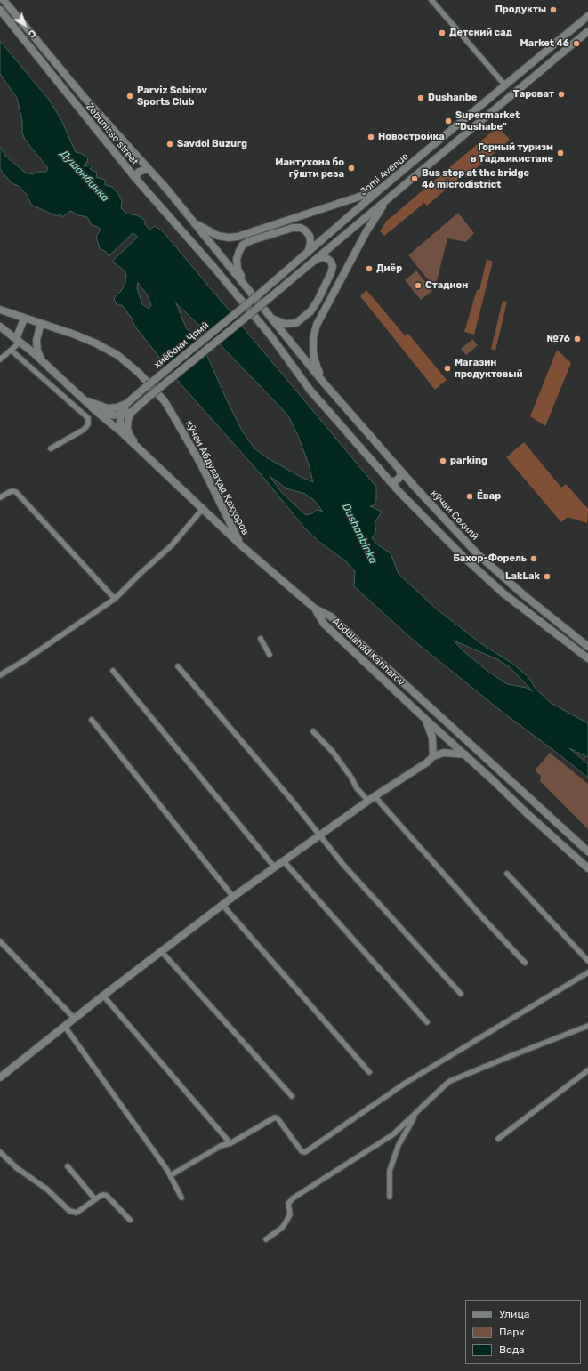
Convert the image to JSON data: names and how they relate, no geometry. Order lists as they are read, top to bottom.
{
  "streets": {
    "main road": [
      "Zebunisso street",
      "Jomi Avenue",
      "хиёбони Ҷомӣ",
      "кӯчаи Абдулаҳад Қаҳҳоров",
      "кӯчаи Соҳилӣ",
      "Abdulahad Kahharov"
    ]
  },
  "crossings": [
    ["Zebunisso street", "кӯчаи Соҳилӣ"],
    ["Jomi Avenue", "хиёбони Ҷомӣ"],
    ["хиёбони Ҷомӣ", "кӯчаи Абдулаҳад Қаҳҳоров"],
    ["кӯчаи Абдулаҳад Қаҳҳоров", "Abdulahad Kahharov"]
  ],
  "water": ["Душанбинка", "Dushanbinka"],
  "places": [
    "Продукты",
    "Детский сад",
    "Market 46",
    "Тароват",
    "Parviz Sobirov Sports Club",
    "Dushanbe",
    "Supermarket \"Dushabe\"",
    "Новостройка",
    "Savdoi Buzurg",
    "Горный туризм в Таджикистане",
    "Мантухона бо гӯшти реза",
    "Bus stop at the bridge 46 microdistrict",
    "Диёр",
    "Стадион",
    "№76",
    "Магазин продуктовый",
    "parking",
    "Ёвар",
    "Бахор-Форель",
    "LakLak"
  ],
  "legend": ["Улица", "Парк", "Вода"],
  "north": "bottom right"
}
